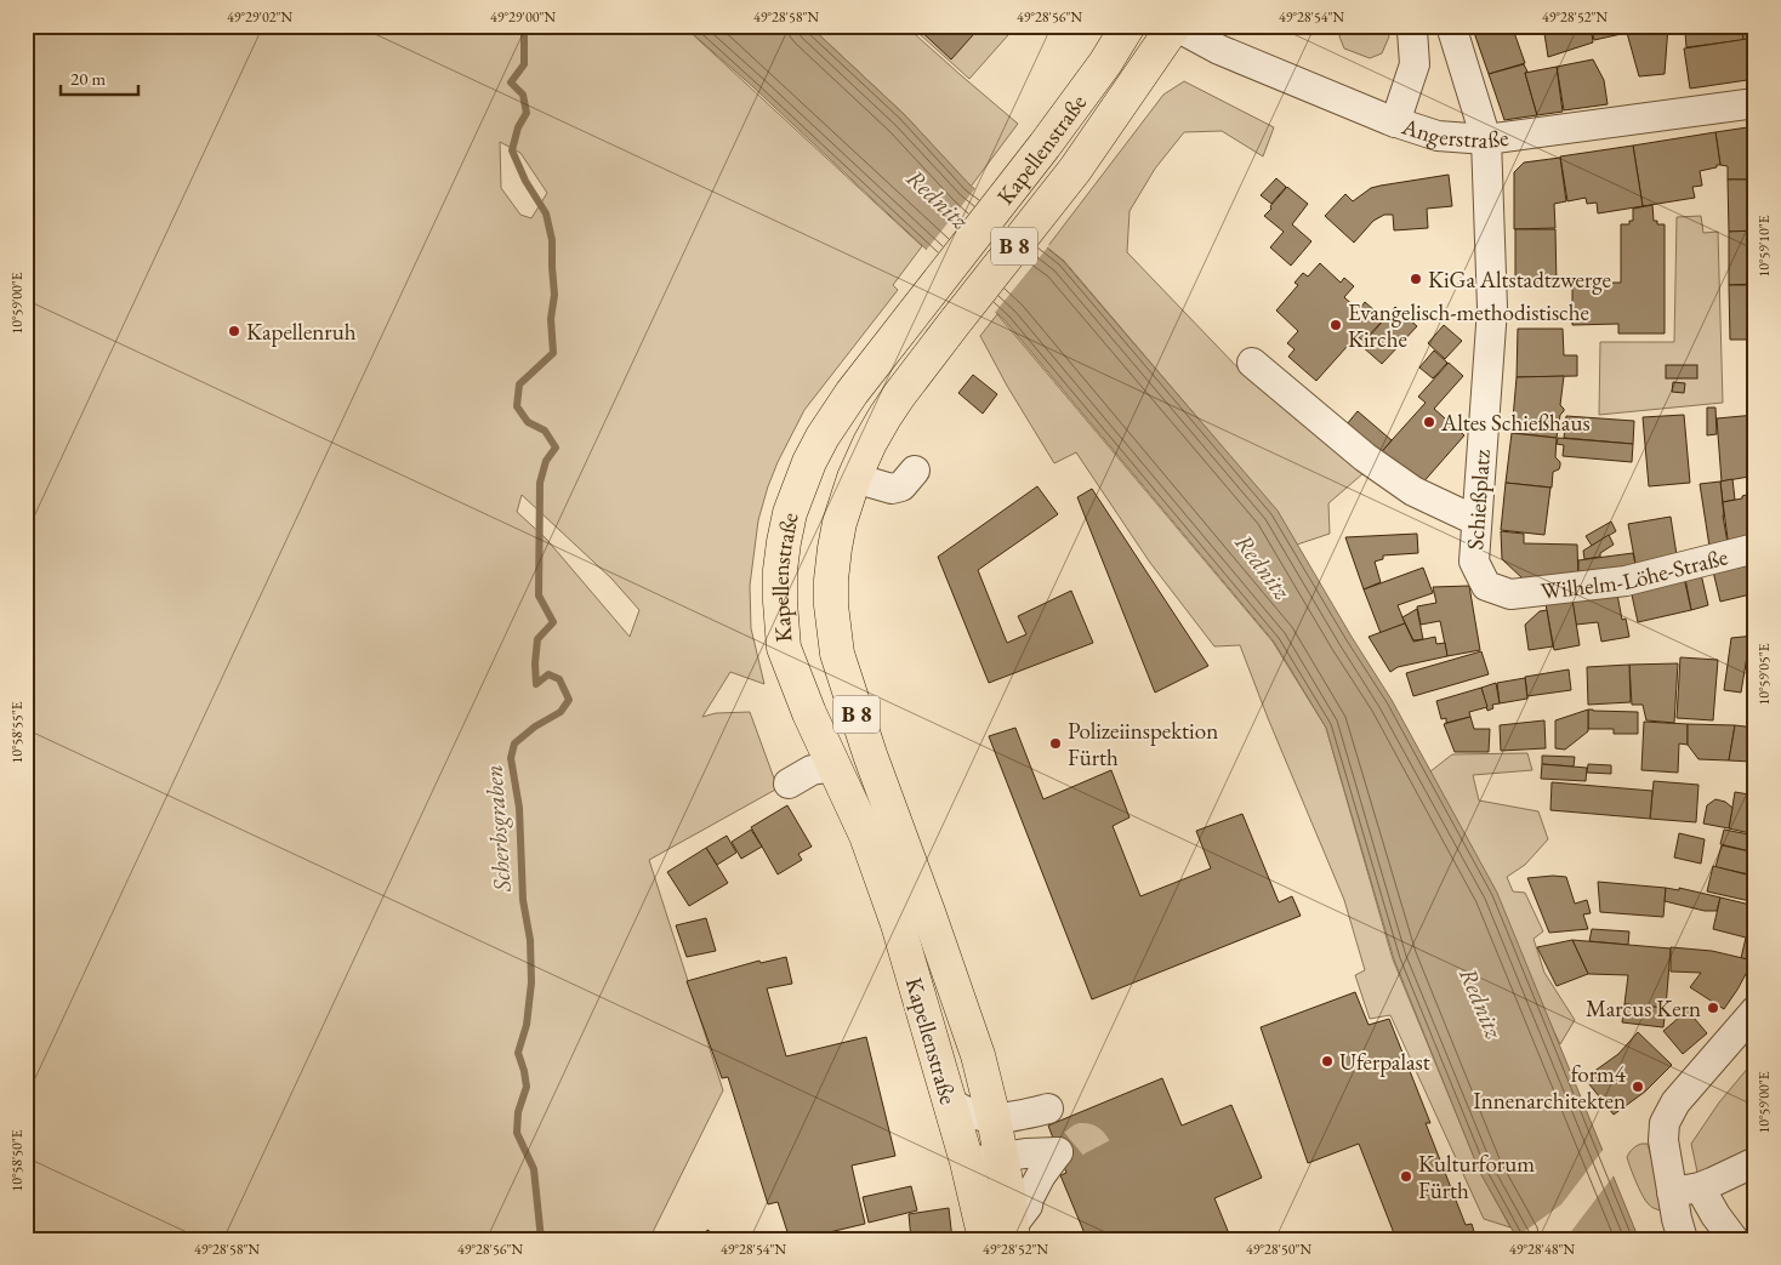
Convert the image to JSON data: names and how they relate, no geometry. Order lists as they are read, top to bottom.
{
  "streets": {
    "main road": ["Kapellenstraße", "B 8"],
    "street": ["Angerstraße", "Schießplatz", "Wilhelm-Löhe-Straße"]
  },
  "crossings": [
    ["Angerstraße", "Kapellenstraße"],
    ["Angerstraße", "Schießplatz"],
    ["Schießplatz", "Wilhelm-Löhe-Straße"]
  ],
  "water": ["Rednitz", "Scherbsgraben"],
  "places": [
    "KiGa Altstadtzwerge",
    "Evangelisch-methodistische Kirche",
    "Kapellenruh",
    "Altes Schießhaus",
    "Polizeiinspektion Fürth",
    "Marcus Kern",
    "Uferpalast",
    "form4 Innenarchitekten",
    "Kulturforum Fürth"
  ],
  "scale_bar": "20 m",
  "coordinates": [
    "49°29'02\"N",
    "49°29'00\"N",
    "49°28'58\"N",
    "49°28'56\"N",
    "49°28'54\"N",
    "49°28'52\"N",
    "10°59'10\"E",
    "10°59'00\"E",
    "10°59'05\"E",
    "10°58'55\"E",
    "10°58'50\"E",
    "49°28'50\"N",
    "49°28'48\"N"
  ]
}
